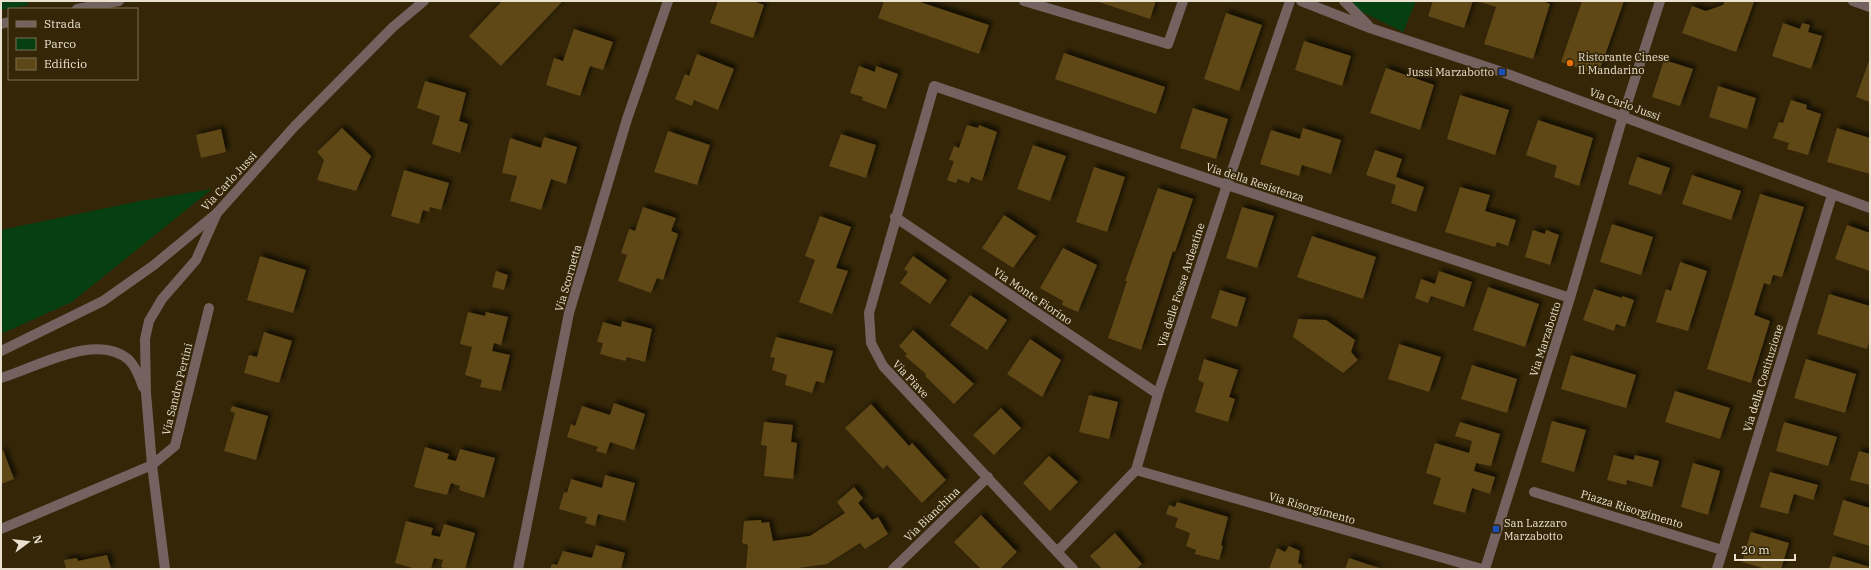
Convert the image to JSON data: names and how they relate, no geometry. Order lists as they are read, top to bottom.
{
  "streets": {
    "street": [
      "Via Carlo Jussi",
      "Via della Resistenza",
      "Via Scornetta",
      "Via delle Fosse Ardeatine",
      "Via Monte Fiorino",
      "Via Marzabotto",
      "Via della Costituzione",
      "Via Piave",
      "Via Sandro Pertini",
      "Via Risorgimento",
      "Piazza Risorgimento",
      "Via Bianchina"
    ]
  },
  "crossings": [
    ["Via Carlo Jussi", "Via Marzabotto"],
    ["Via Carlo Jussi", "Via della Costituzione"],
    ["Via Carlo Jussi", "Via Sandro Pertini"],
    ["Via della Resistenza", "Via delle Fosse Ardeatine"],
    ["Via della Resistenza", "Via Marzabotto"],
    ["Via della Resistenza", "Via Piave"],
    ["Via delle Fosse Ardeatine", "Via Monte Fiorino"],
    ["Via delle Fosse Ardeatine", "Via Piave"],
    ["Via delle Fosse Ardeatine", "Via Risorgimento"],
    ["Via Monte Fiorino", "Via Piave"],
    ["Via della Costituzione", "Piazza Risorgimento"],
    ["Via Piave", "Via Bianchina"]
  ],
  "places": {
    "other": ["Ristorante Cinese Il Mandarino"],
    "transit": ["Jussi Marzabotto", "San Lazzaro Marzabotto"]
  },
  "legend": ["Strada", "Parco", "Edificio"],
  "scale_bar": "20 m",
  "north": "right"
}
